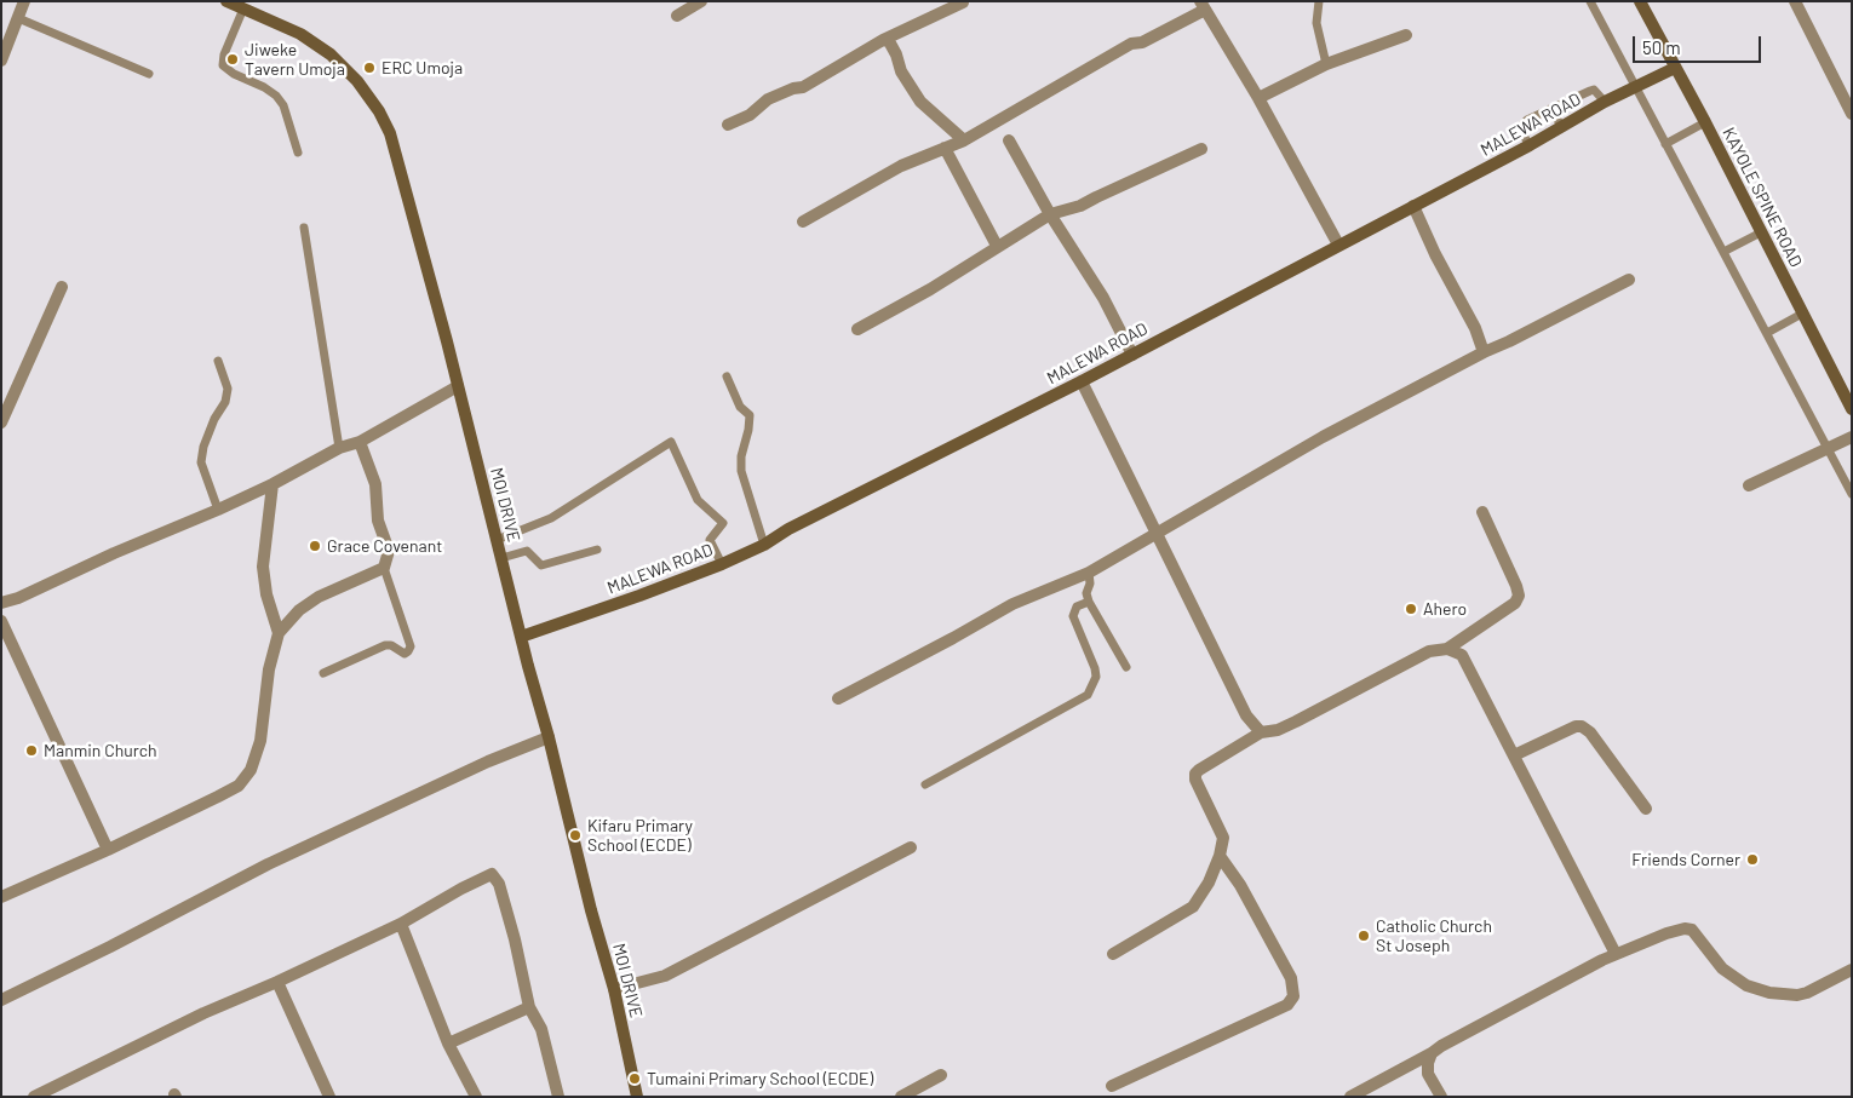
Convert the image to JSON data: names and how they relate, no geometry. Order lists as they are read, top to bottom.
{
  "streets": {
    "street": ["MALEWA ROAD", "KAYOLE SPINE ROAD", "MOI DRIVE"]
  },
  "crossings": [
    ["MALEWA ROAD", "KAYOLE SPINE ROAD"],
    ["MALEWA ROAD", "MOI DRIVE"]
  ],
  "places": [
    "Jiweke Tavern Umoja",
    "ERC Umoja",
    "Grace Covenant",
    "Ahero",
    "Manmin Church",
    "Kifaru Primary School (ECDE)",
    "Friends Corner",
    "Catholic Church St Joseph",
    "Tumaini Primary School (ECDE)"
  ],
  "scale_bar": "50 m"
}
